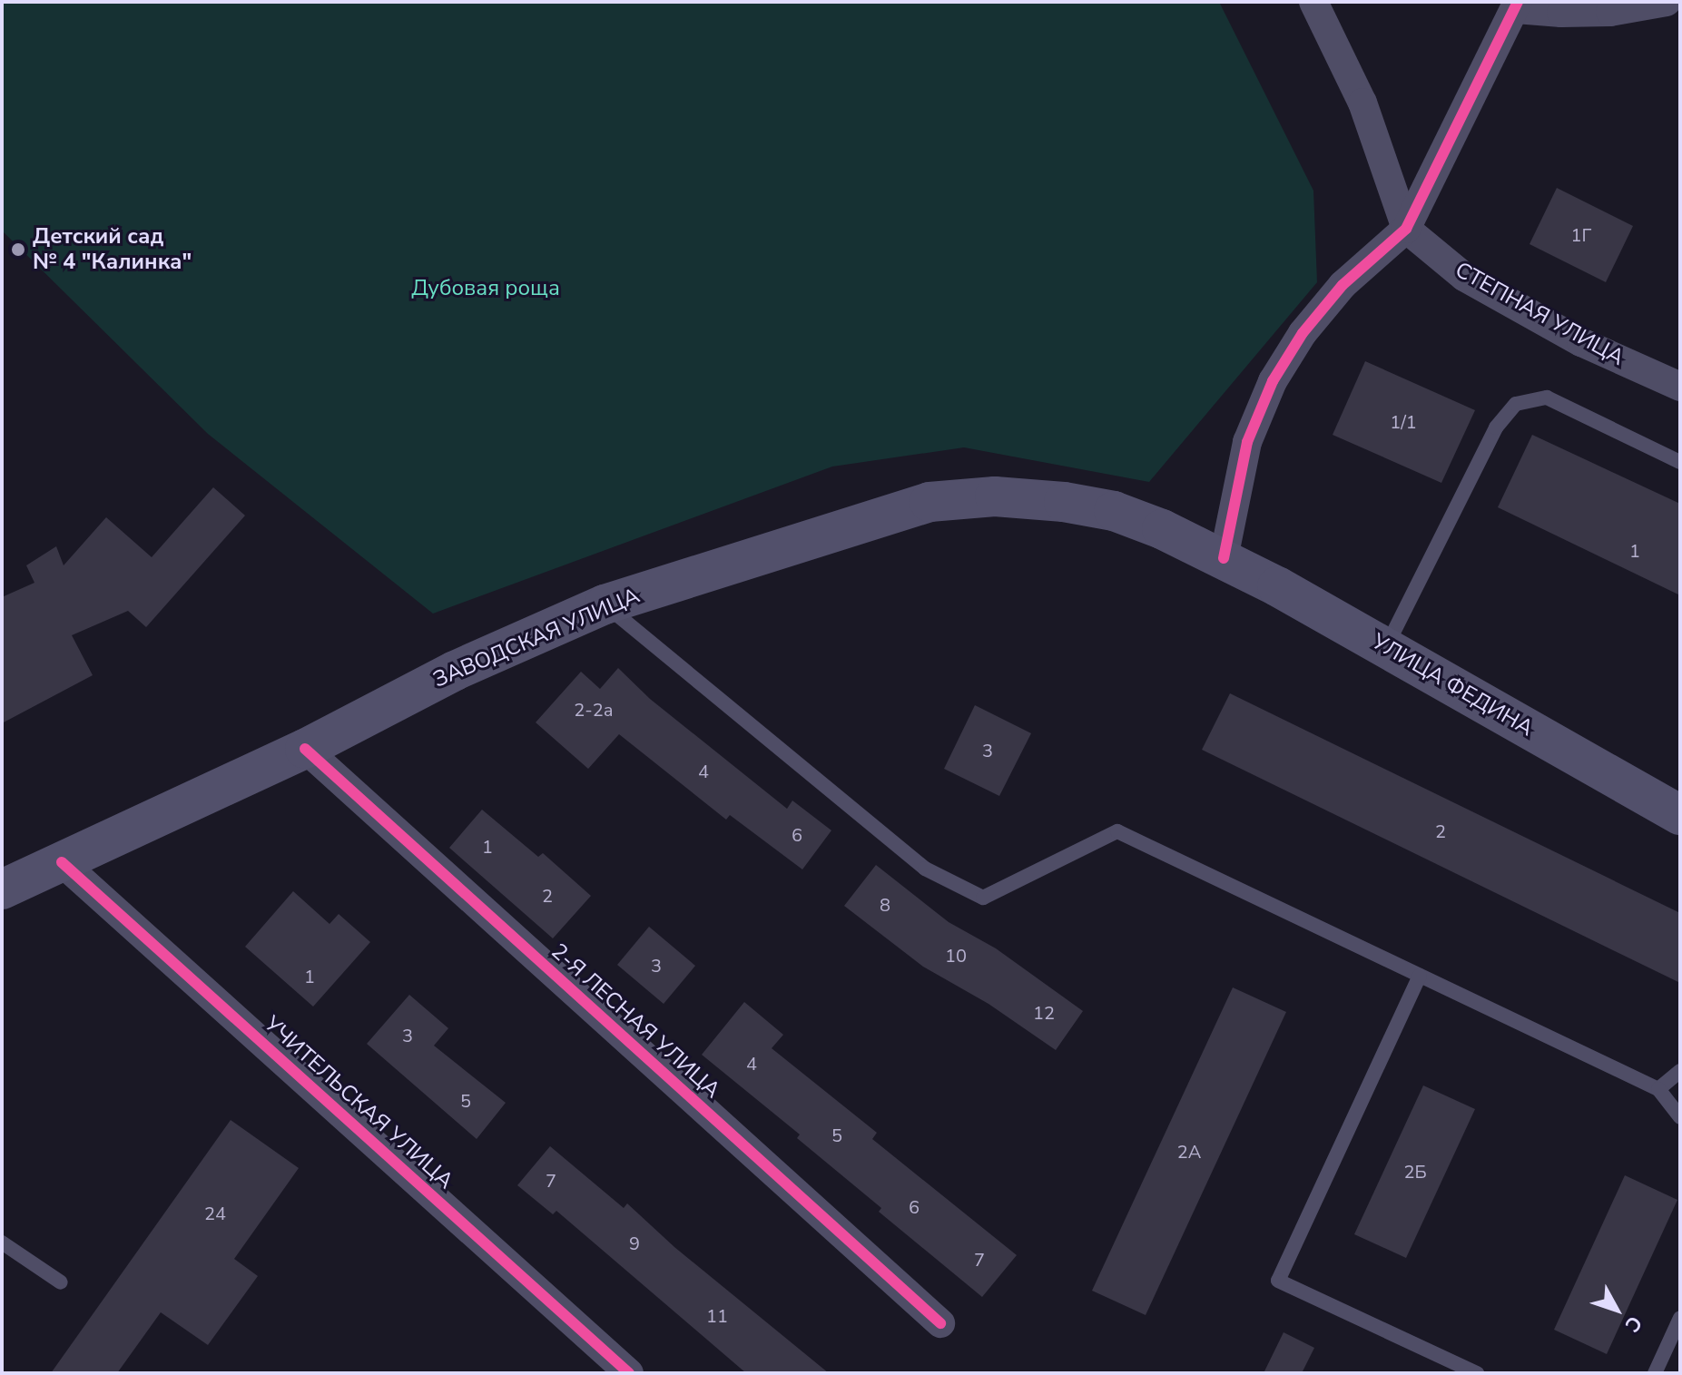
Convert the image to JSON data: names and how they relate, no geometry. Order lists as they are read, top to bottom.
{
  "streets": {
    "main road": ["ЗАВОДСКАЯ УЛИЦА", "УЛИЦА ФЕДИНА"],
    "street": ["СТЕПНАЯ УЛИЦА", "2-Я ЛЕСНАЯ УЛИЦА", "УЧИТЕЛЬСКАЯ УЛИЦА"]
  },
  "crossings": [
    ["ЗАВОДСКАЯ УЛИЦА", "УЛИЦА ФЕДИНА"],
    ["ЗАВОДСКАЯ УЛИЦА", "2-Я ЛЕСНАЯ УЛИЦА"],
    ["ЗАВОДСКАЯ УЛИЦА", "УЧИТЕЛЬСКАЯ УЛИЦА"]
  ],
  "parks": ["Дубовая роща"],
  "places": ["Детский сад № 4 \"Калинка\""],
  "house_numbers": [
    "1Г",
    "1/1",
    "1",
    "2-2а",
    "3",
    "4",
    "2",
    "6",
    "1",
    "2",
    "8",
    "10",
    "3",
    "1",
    "12",
    "3",
    "4",
    "5",
    "5",
    "2А",
    "2Б",
    "7",
    "6",
    "24",
    "9",
    "7",
    "11"
  ],
  "north": "bottom right"
}
